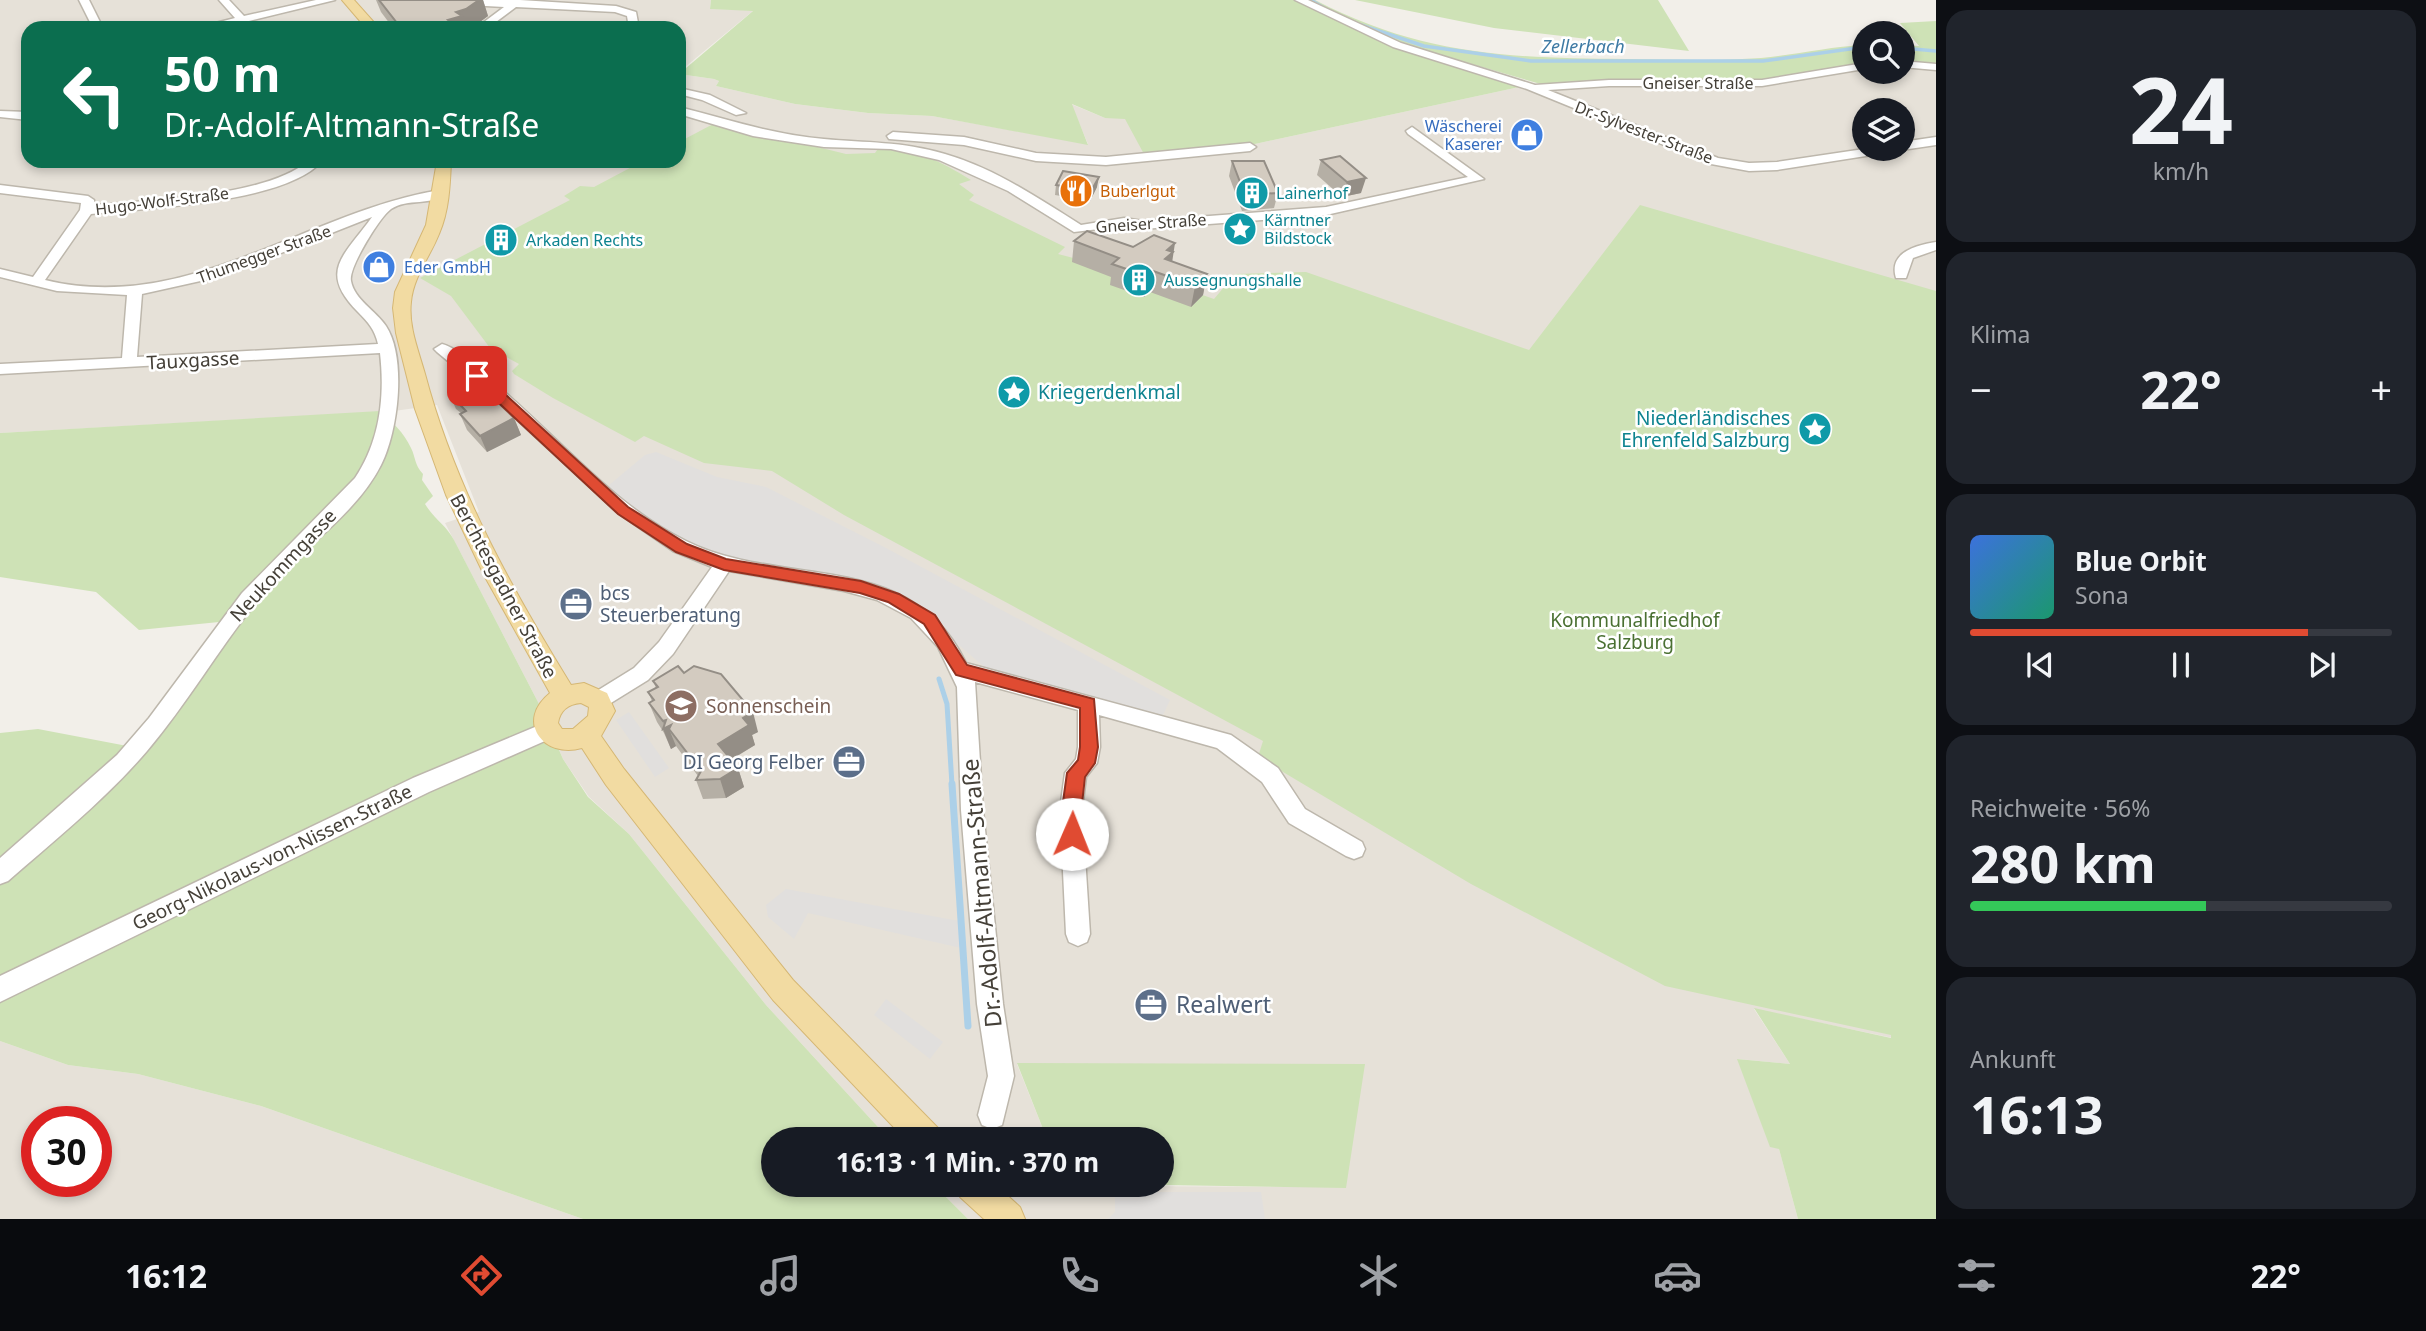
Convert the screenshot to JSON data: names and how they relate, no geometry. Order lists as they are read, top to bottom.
{
  "streets": {
    "main road": ["Berchtesgadner Straße"],
    "street": [
      "Gneiser Straße",
      "Dr.-Sylvester-Straße",
      "Hugo-Wolf-Straße",
      "Thumegger Straße",
      "Tauxgasse",
      "Neukommgasse",
      "Georg-Nikolaus-von-Nissen-Straße",
      "Dr.-Adolf-Altmann-Straße"
    ]
  },
  "crossings": [
    ["Gneiser Straße", "Dr.-Sylvester-Straße"],
    ["Hugo-Wolf-Straße", "Thumegger Straße"],
    ["Thumegger Straße", "Neukommgasse"],
    ["Thumegger Straße", "Berchtesgadner Straße"],
    ["Tauxgasse", "Neukommgasse"],
    ["Berchtesgadner Straße", "Georg-Nikolaus-von-Nissen-Straße"]
  ],
  "water": ["Zellerbach"],
  "parks": ["Kommunalfriedhof Salzburg"],
  "places": {
    "shop": ["Wäscherei Kaserer", "Eder GmbH"],
    "restaurant": ["Buberlgut"],
    "building": ["Lainerhof", "Arkaden Rechts", "Aussegnungshalle"],
    "place": ["Kärntner Bildstock", "Kriegerdenkmal", "Niederländisches Ehrenfeld Salzburg"],
    "office": ["bcs Steuerberatung", "DI Georg Felber", "Realwert"],
    "school or university": ["Sonnenschein"]
  },
  "page": {
    "tile": [
      ["24", "km/h"],
      "Klima",
      ["Reichweite · 56%", "280 km"],
      ["Ankunft", "16:13"]
    ],
    "turn": ["50 m", "Dr.-Adolf-Altmann-Straße"],
    "heat": ["−", "22°", "+"],
    "song": ["Blue Orbit", "Sona"],
    "limit": "30",
    "trip": "16:13 · 1 Min. · 370 m",
    "tabs": ["16:12", "22°"]
  }
}
